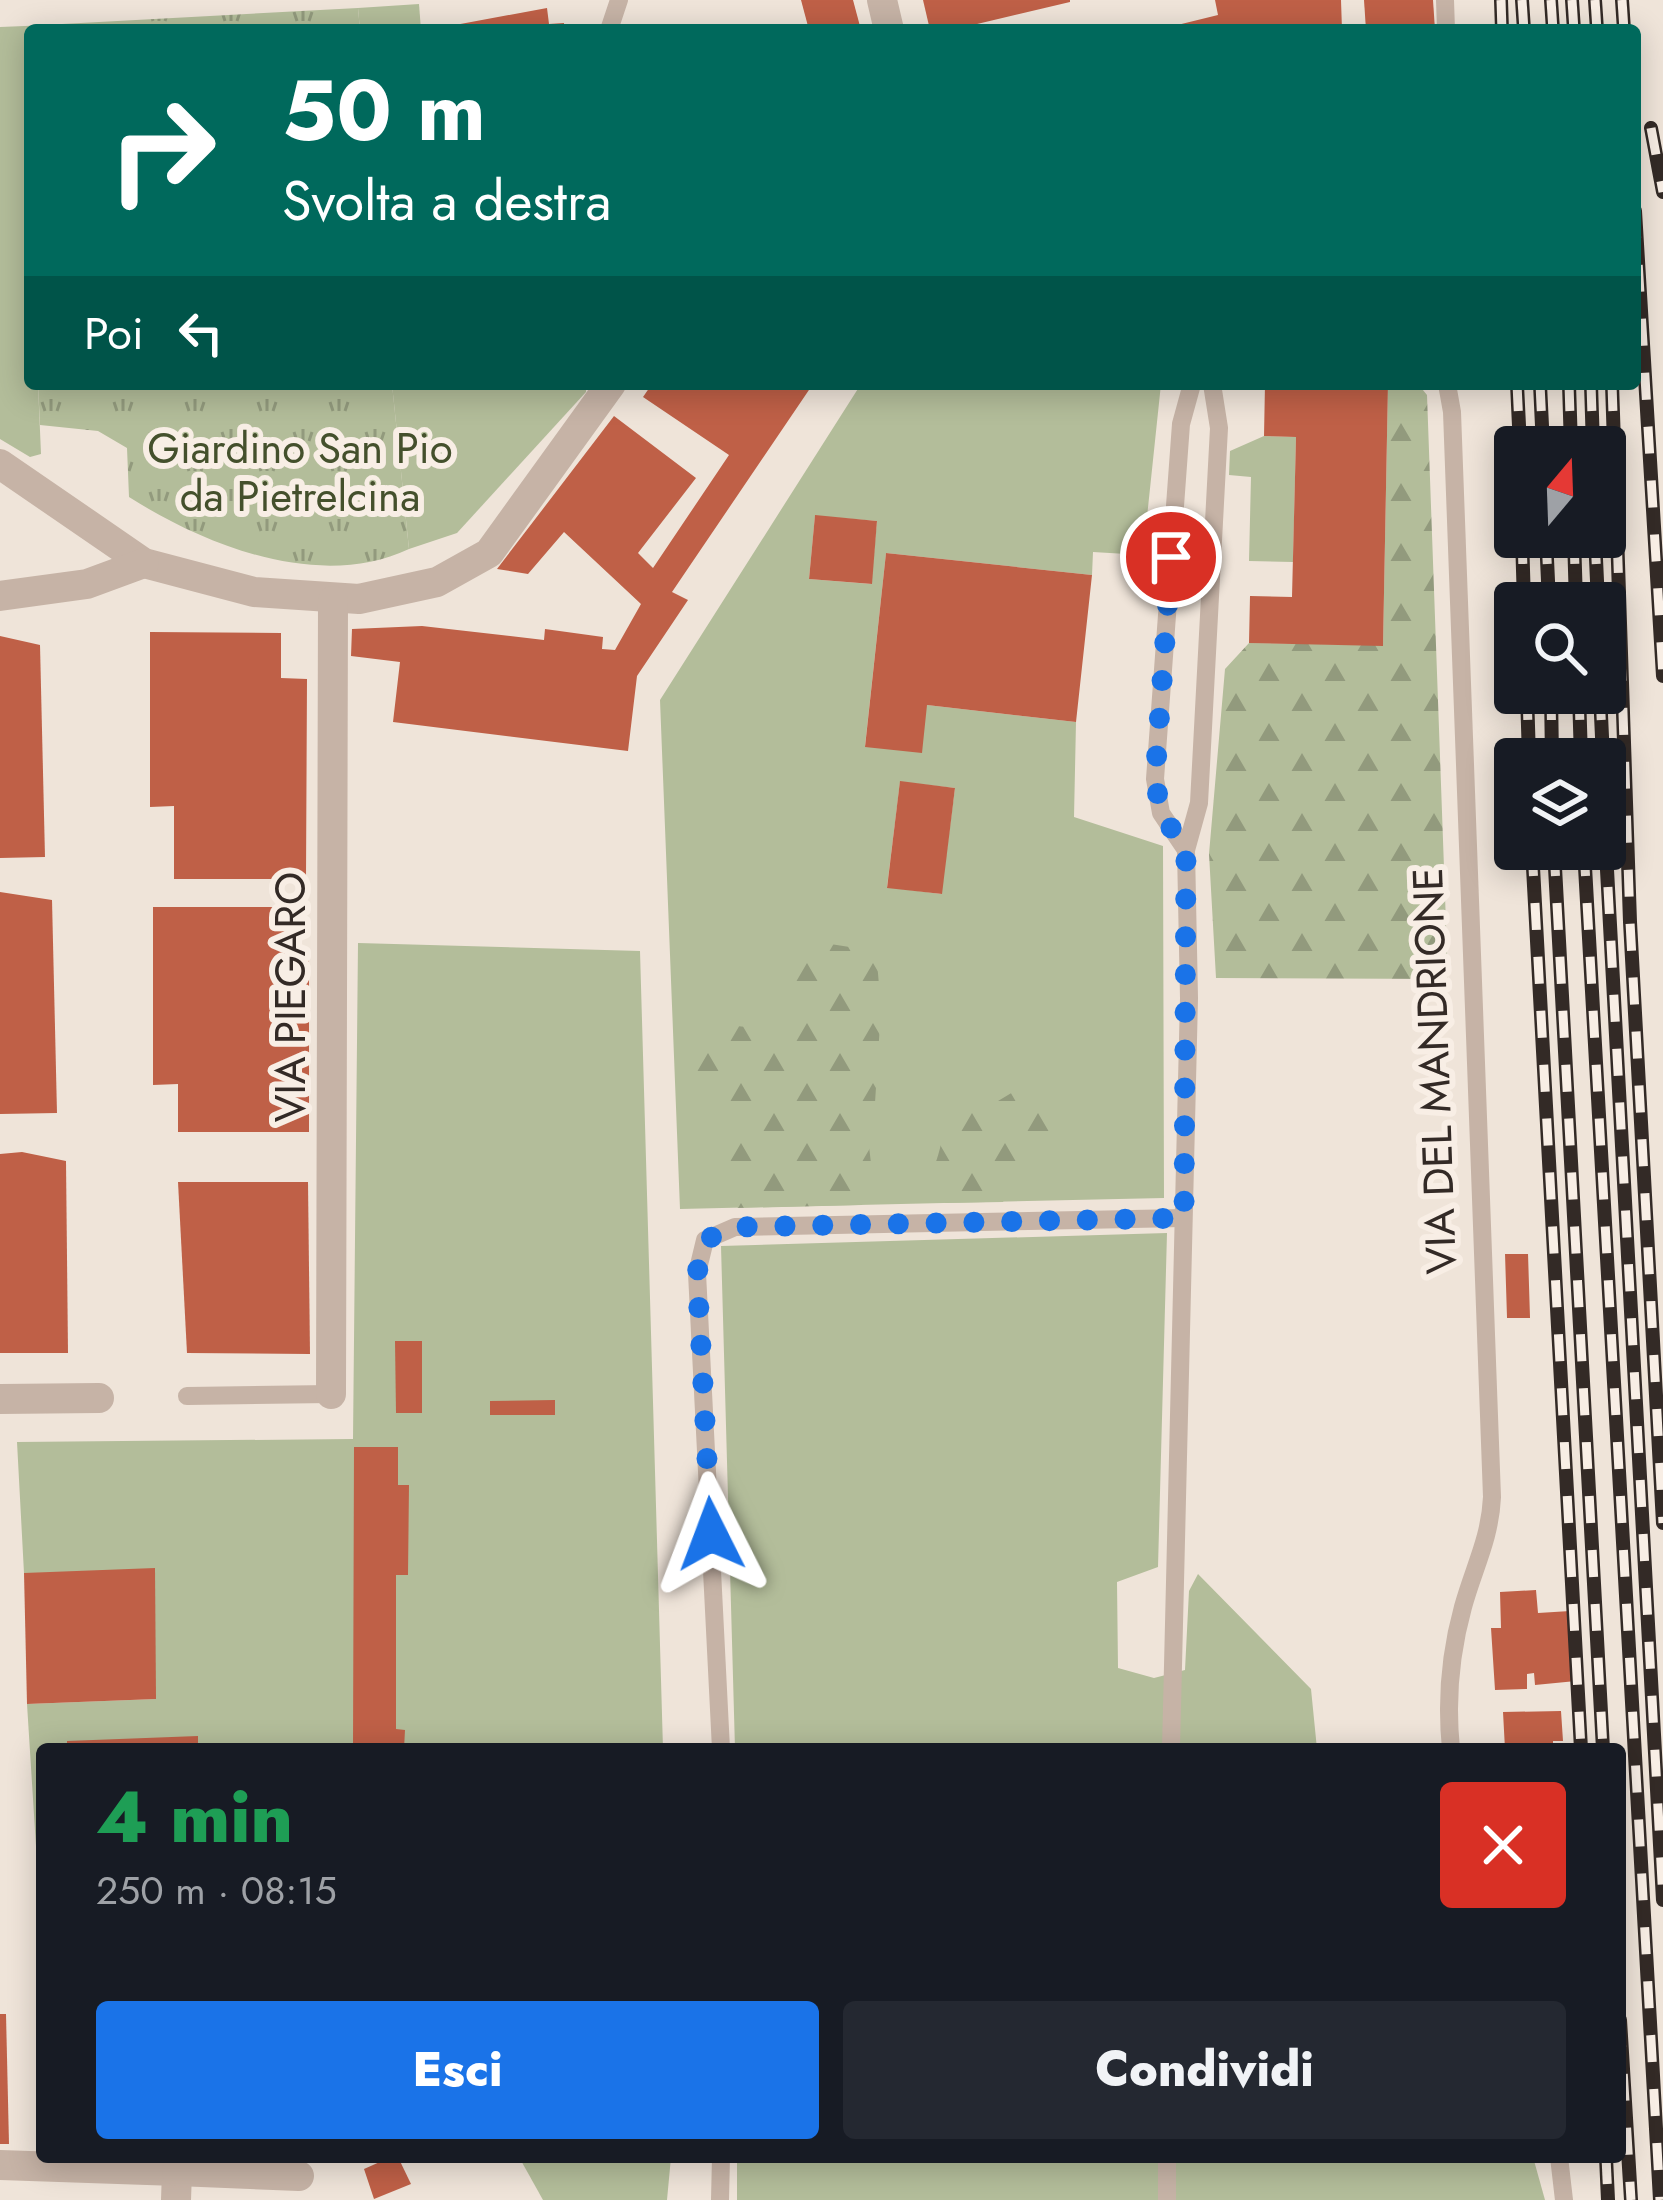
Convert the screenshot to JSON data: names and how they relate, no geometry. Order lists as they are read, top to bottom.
{
  "streets": {
    "street": ["VIA PIEGARO"],
    "lane": ["VIA DEL MANDRIONE"]
  },
  "parks": ["Giardino San Pio da Pietrelcina"],
  "north": "top",
  "page": {
    "turn": ["50 m", "Svolta a destra"],
    "then": "Poi",
    "heading": ["4 min", "250 m · 08:15"],
    "buttons": ["Esci", "Condividi"]
  }
}
